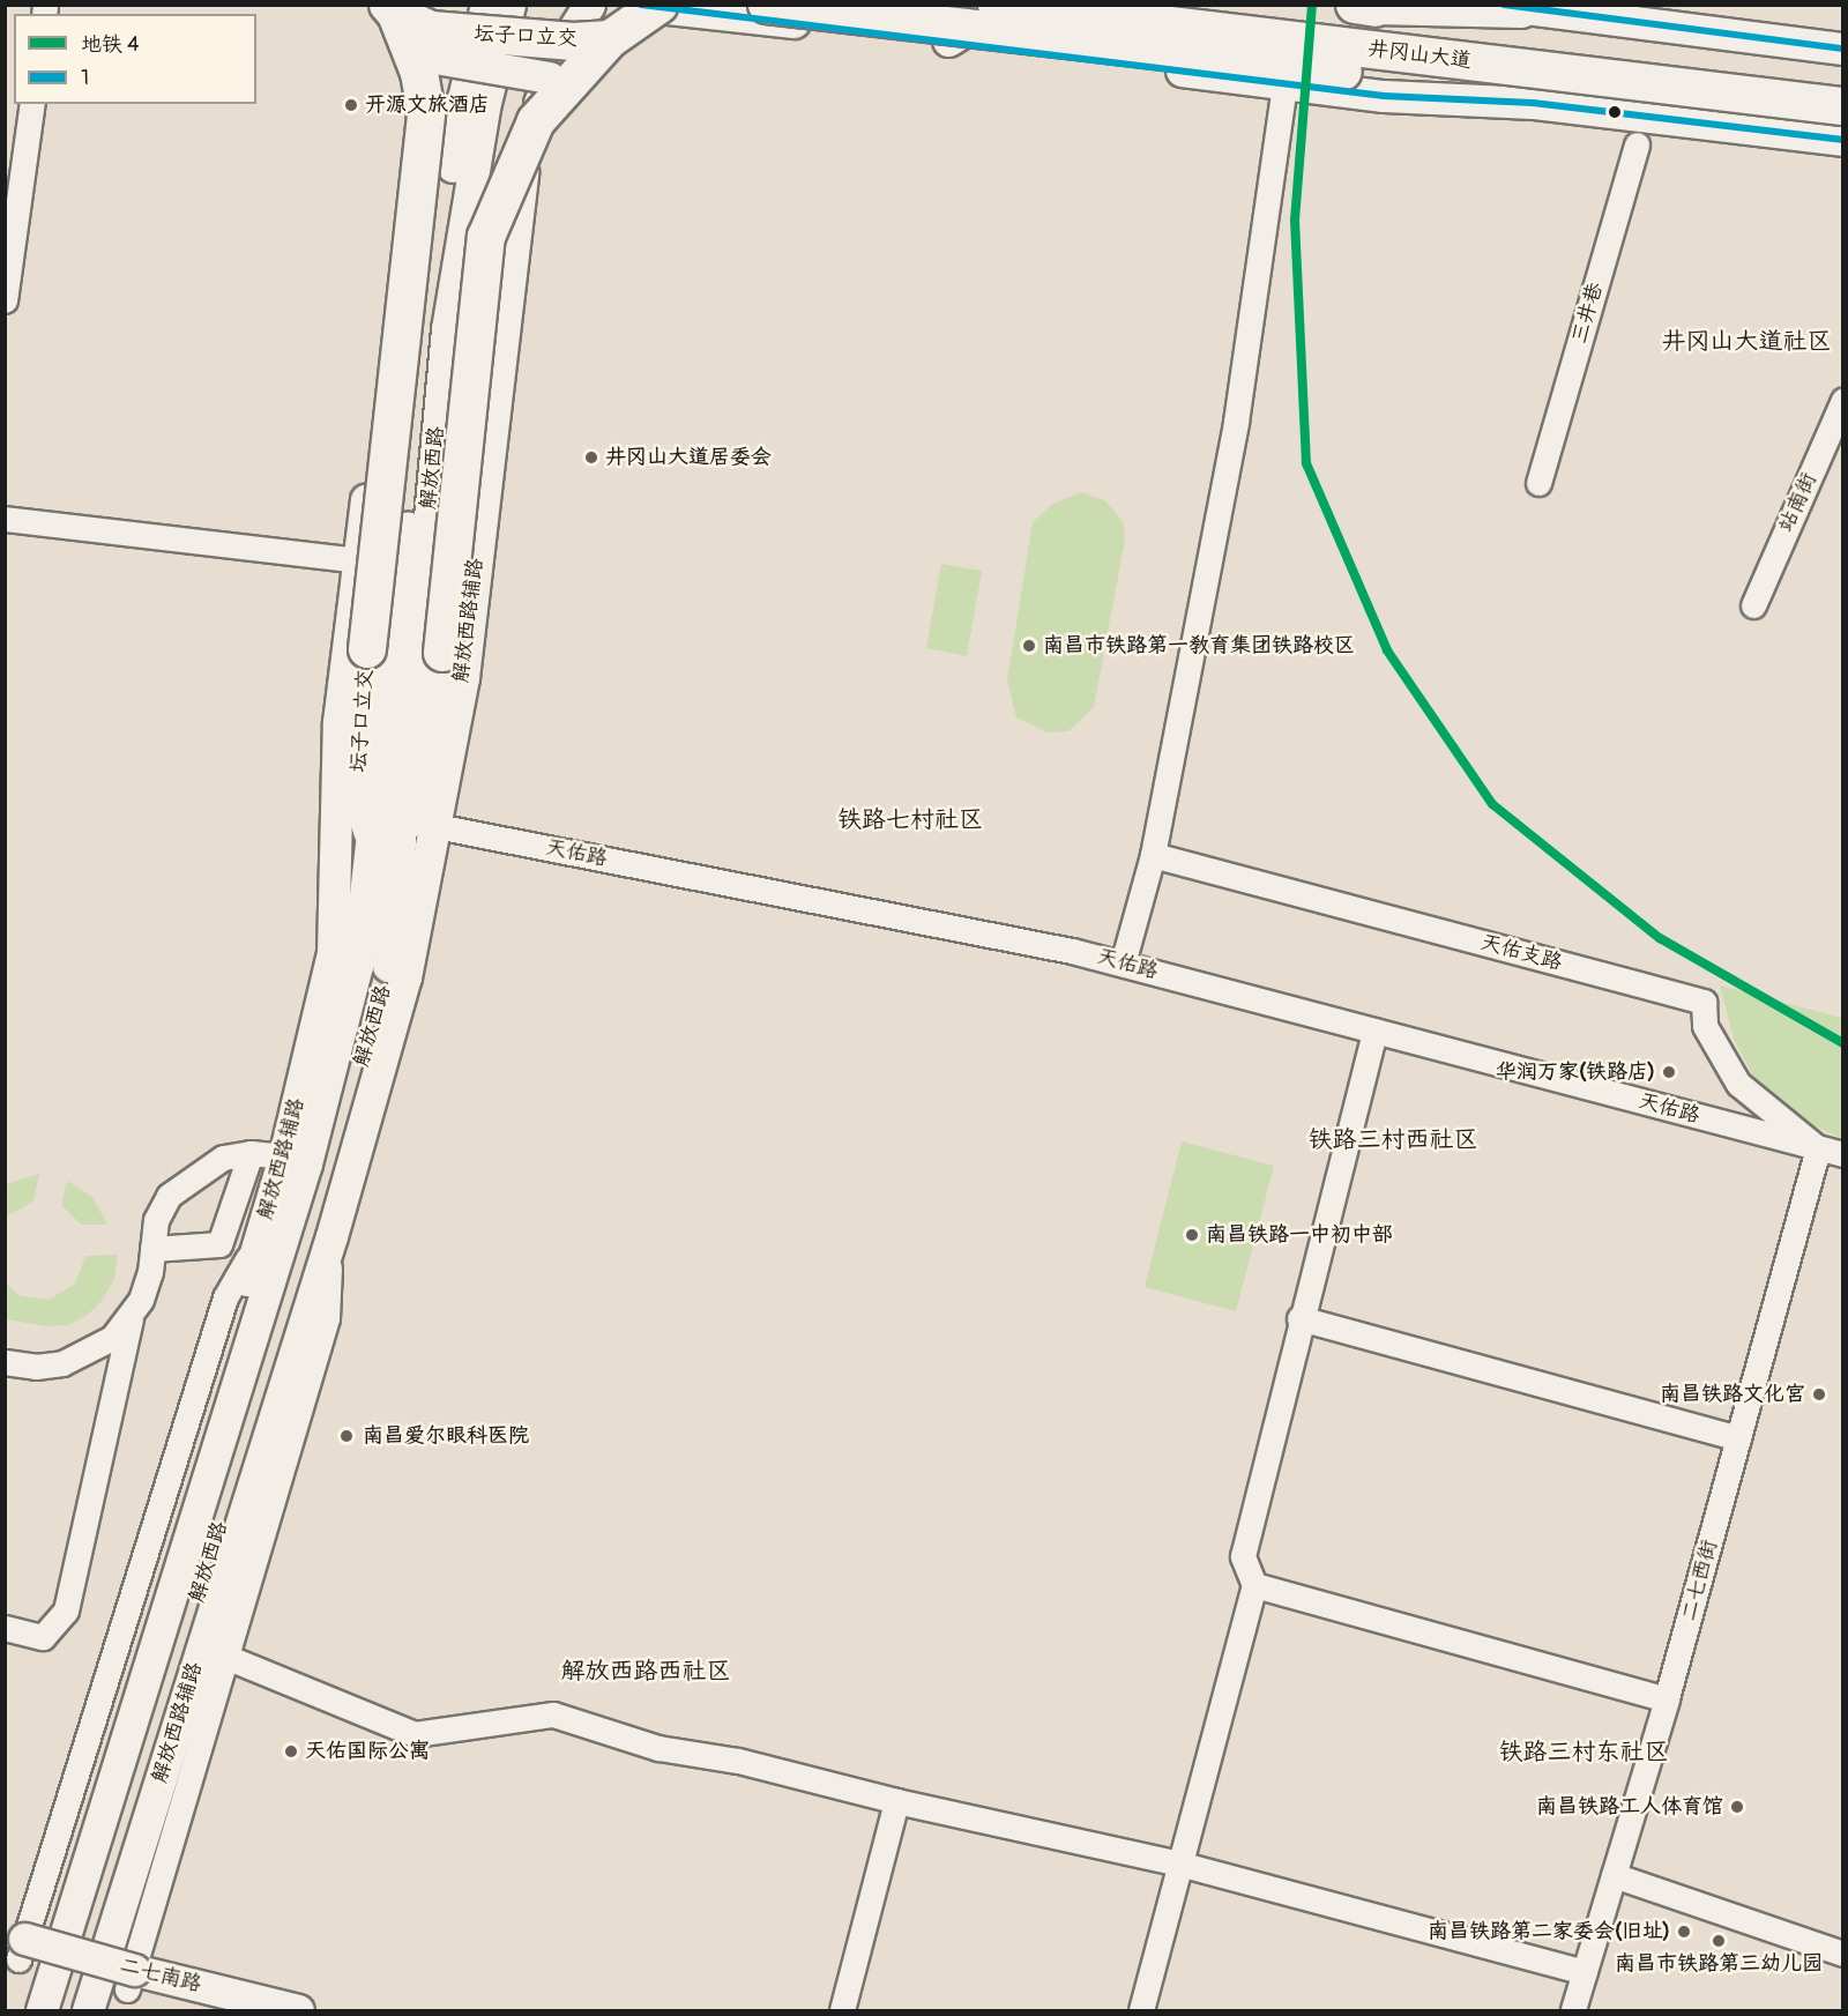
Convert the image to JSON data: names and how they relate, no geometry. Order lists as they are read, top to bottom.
{
  "streets": {
    "highway": ["坛子口立交", "井冈山大道"],
    "main road": ["解放西路", "解放西路辅路", "二七南路"],
    "street": [
      "三井巷",
      "站南街",
      "天佑路",
      "天佑支路",
      "二七西街"
    ]
  },
  "crossings": [
    ["坛子口立交", "解放西路"],
    ["坛子口立交", "解放西路辅路"],
    ["坛子口立交", "天佑路"],
    ["解放西路", "解放西路辅路"],
    ["解放西路", "天佑路"],
    ["解放西路辅路", "天佑路"],
    ["解放西路辅路", "二七南路"],
    ["天佑路", "天佑支路"],
    ["天佑路", "二七西街"],
    ["天佑支路", "二七西街"]
  ],
  "districts": [
    "井冈山大道社区",
    "铁路七村社区",
    "铁路三村西社区",
    "解放西路西社区",
    "铁路三村东社区"
  ],
  "places": [
    "开源文旅酒店",
    "井冈山大道居委会",
    "南昌市铁路第一教育集团铁路校区",
    "华润万家(铁路店)",
    "南昌铁路一中初中部",
    "南昌铁路文化宫",
    "南昌爱尔眼科医院",
    "天佑国际公寓",
    "南昌铁路工人体育馆",
    "南昌铁路第二家委会(旧址)",
    "南昌市铁路第三幼儿园"
  ],
  "lines": ["metro line 4", "transit line 1"],
  "legend": ["地铁 4", "1"]
}
